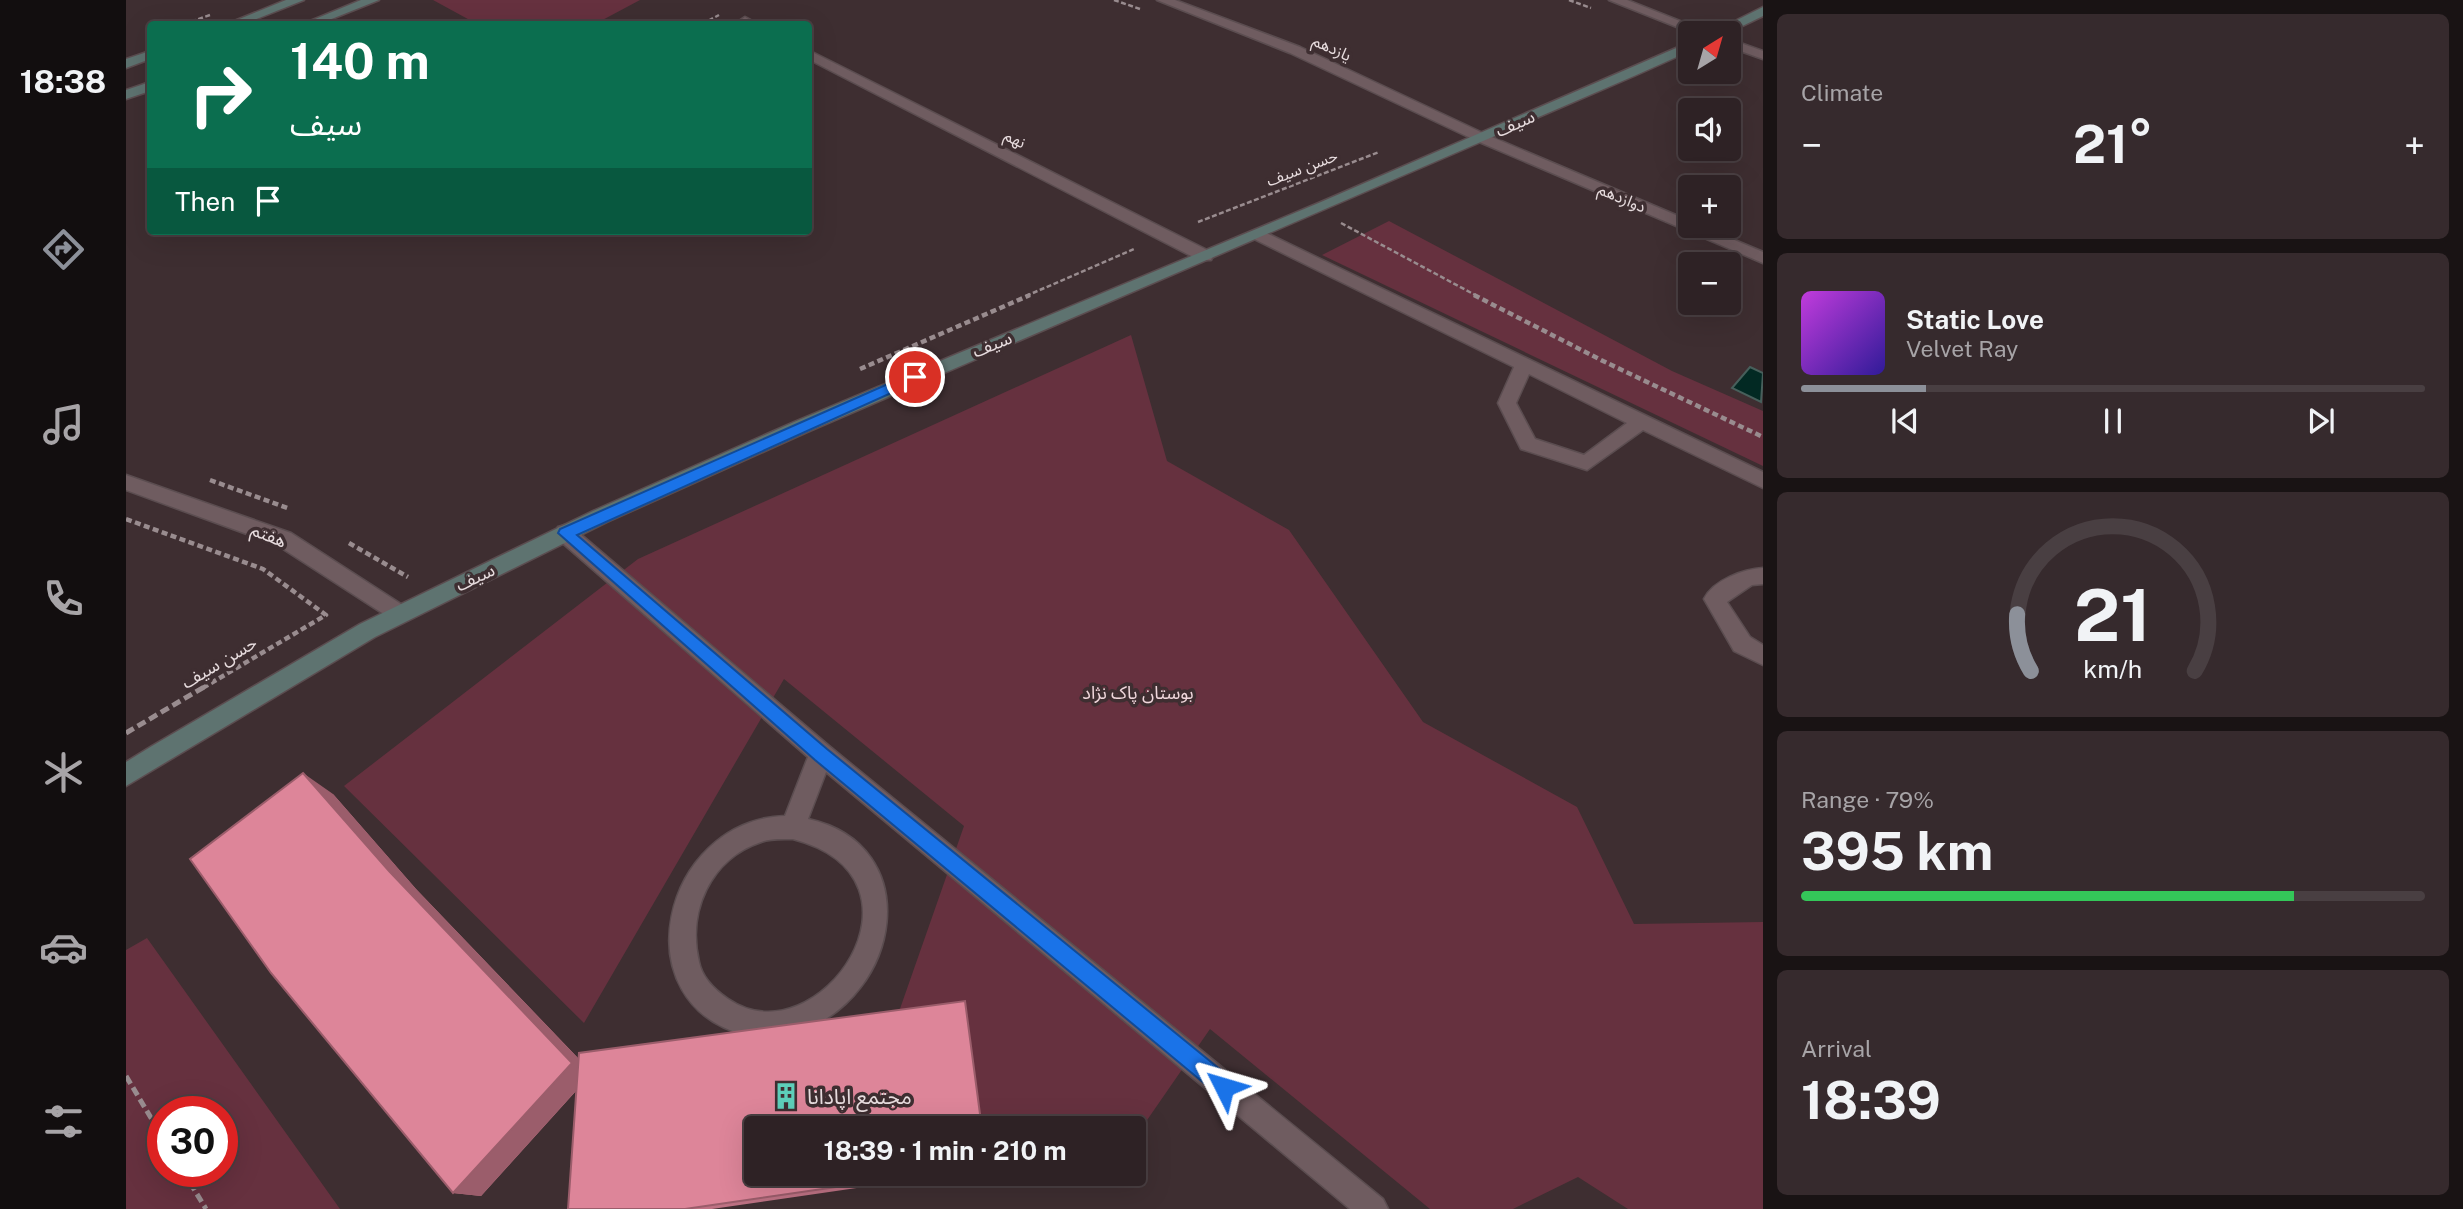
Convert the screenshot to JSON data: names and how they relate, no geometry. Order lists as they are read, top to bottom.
{
  "streets": {
    "street": [
      "یازدهم",
      "سیف",
      "نهم",
      "دوازدهم",
      "هفتم"
    ],
    "path": ["حسن سیف"]
  },
  "crossings": [
    ["یازدهم", "سیف"],
    ["یازدهم", "دوازدهم"],
    ["سیف", "نهم"],
    ["سیف", "دوازدهم"],
    ["سیف", "هفتم"]
  ],
  "parks": ["بوستان پاک نژاد"],
  "places": {
    "building": ["مجتمع اپادانا"]
  },
  "north": "top right",
  "page": {
    "tabs": "18:38",
    "tile": [
      "Climate",
      ["Range · 79%", "395 km"],
      ["Arrival", "18:39"]
    ],
    "map_buttons": ["+", "−"],
    "turn": ["140 m", "سیف"],
    "heat": ["−", "21°", "+"],
    "then": "Then",
    "song": ["Static Love", "Velvet Ray"],
    "limit": "30",
    "trip": "18:39 · 1 min · 210 m",
    "gauge": ["21", "km/h"]
  }
}
